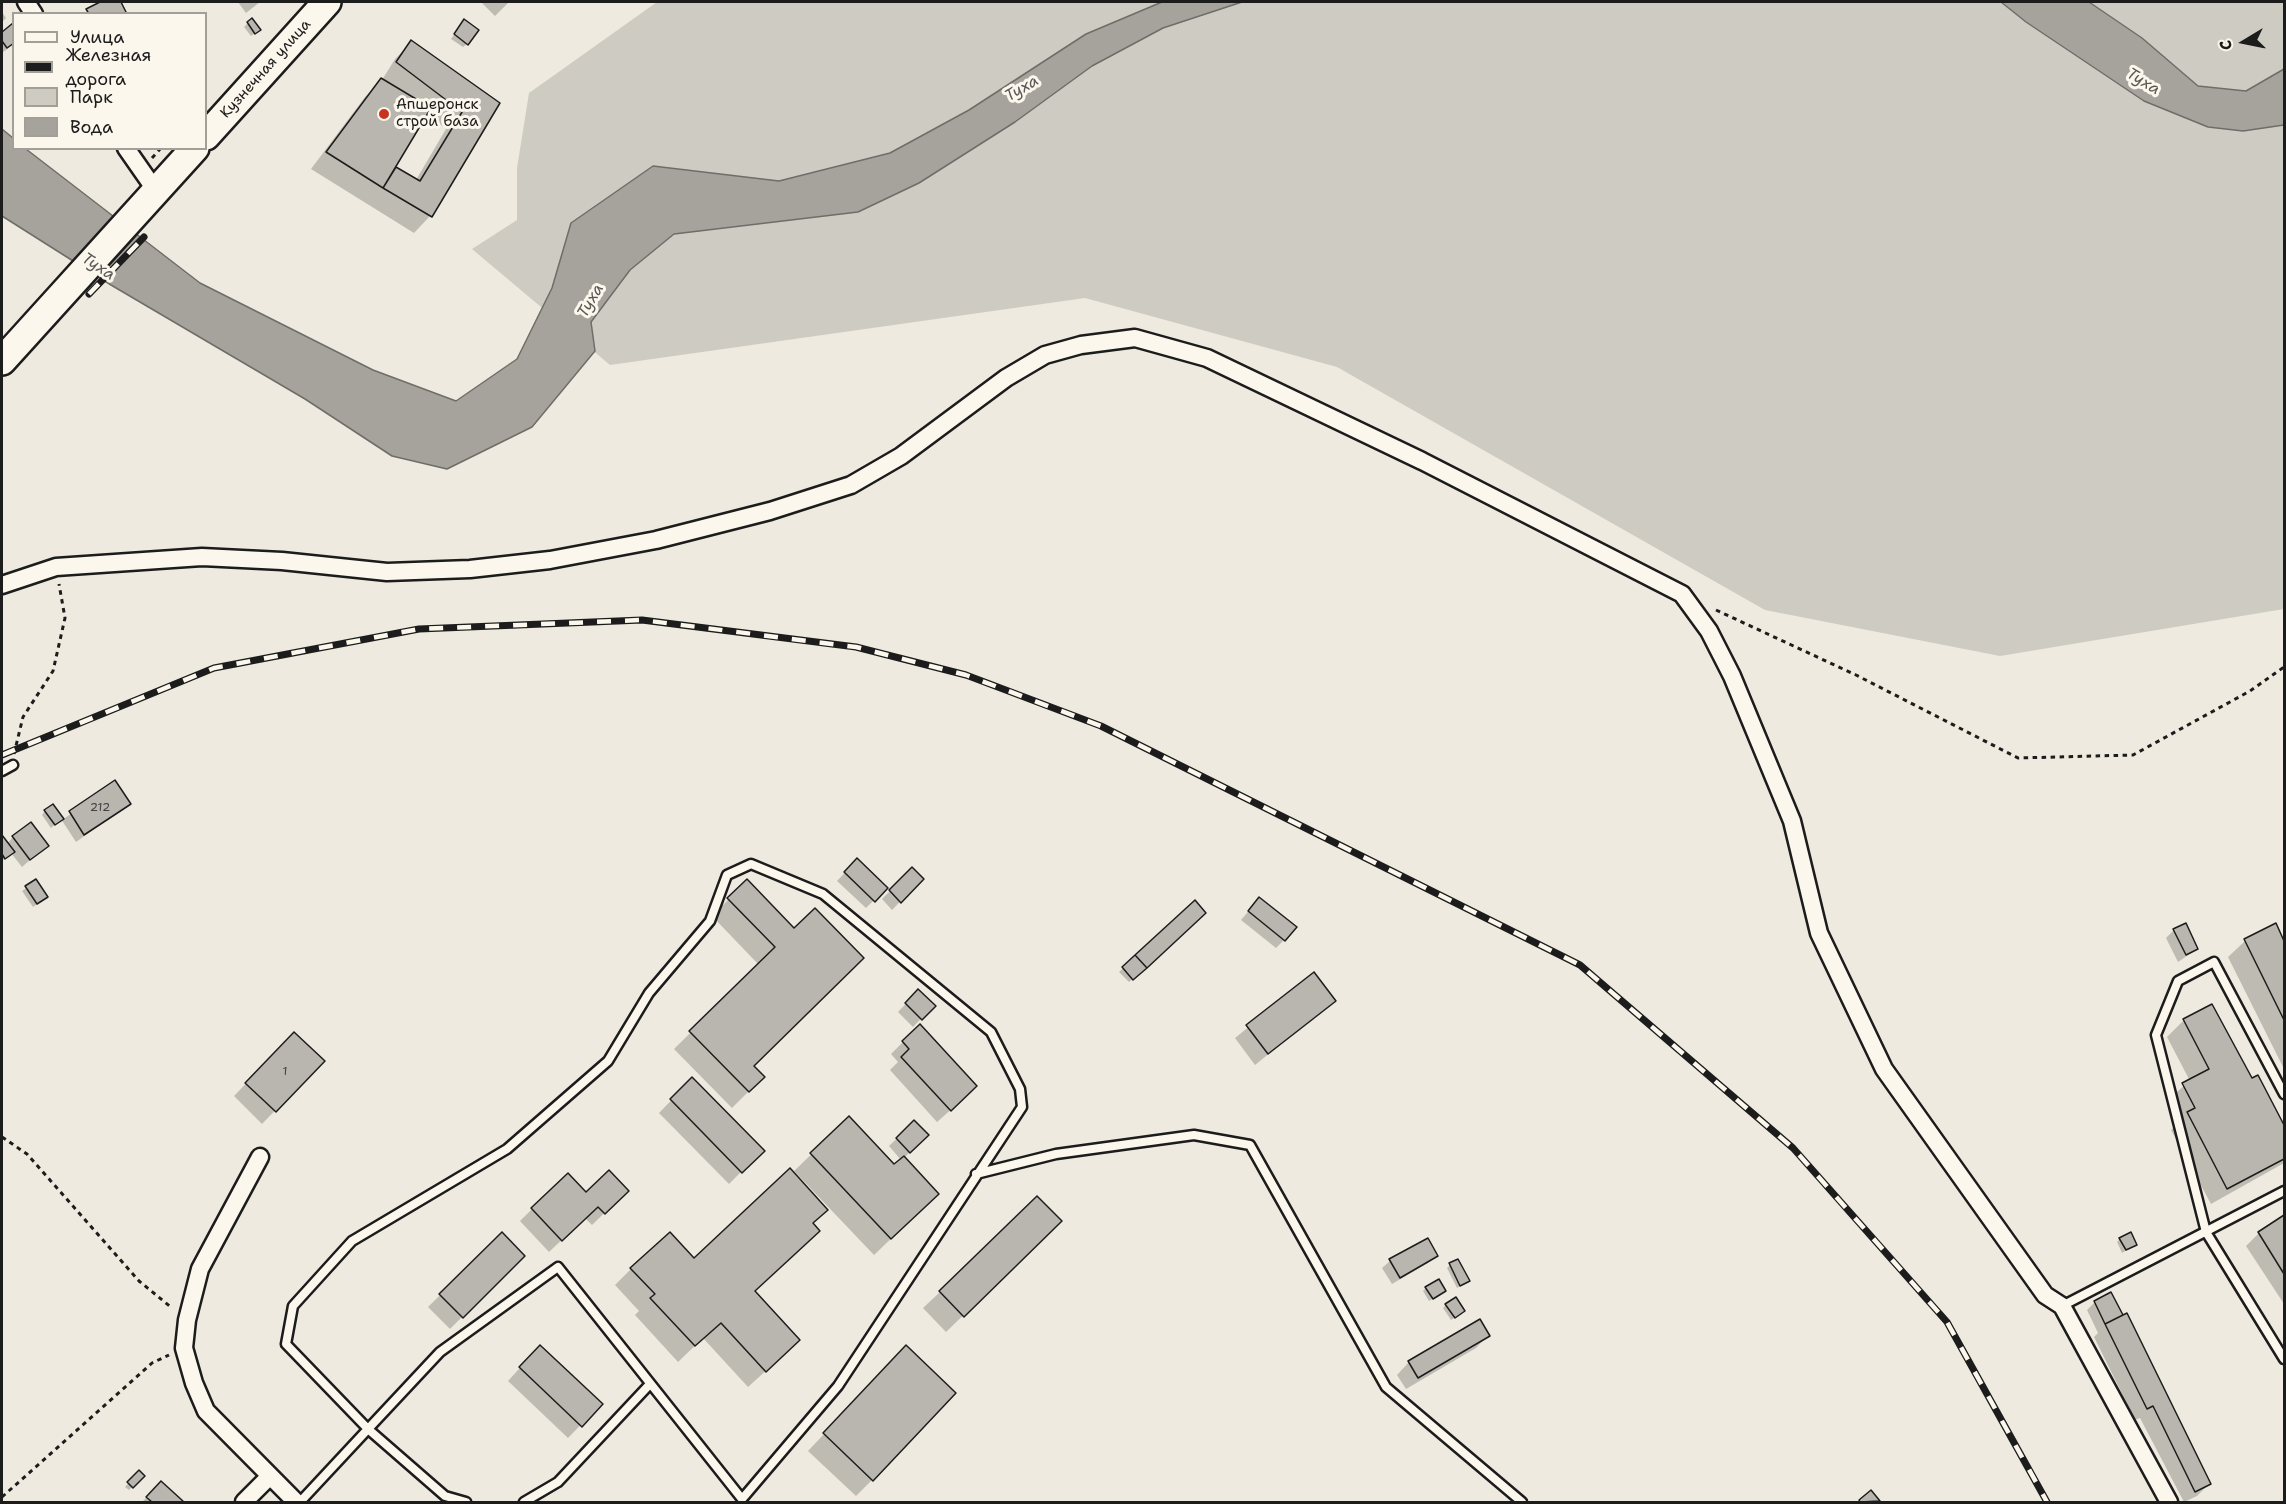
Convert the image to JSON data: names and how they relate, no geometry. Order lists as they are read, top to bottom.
{
  "streets": {
    "main road": ["Кузнечная улица"]
  },
  "water": ["Туха"],
  "places": ["Апшеронск строй база"],
  "house_numbers": ["212", "1"],
  "legend": [
    "Улица",
    "Железная дорога",
    "Парк",
    "Вода"
  ],
  "north": "left"
}
